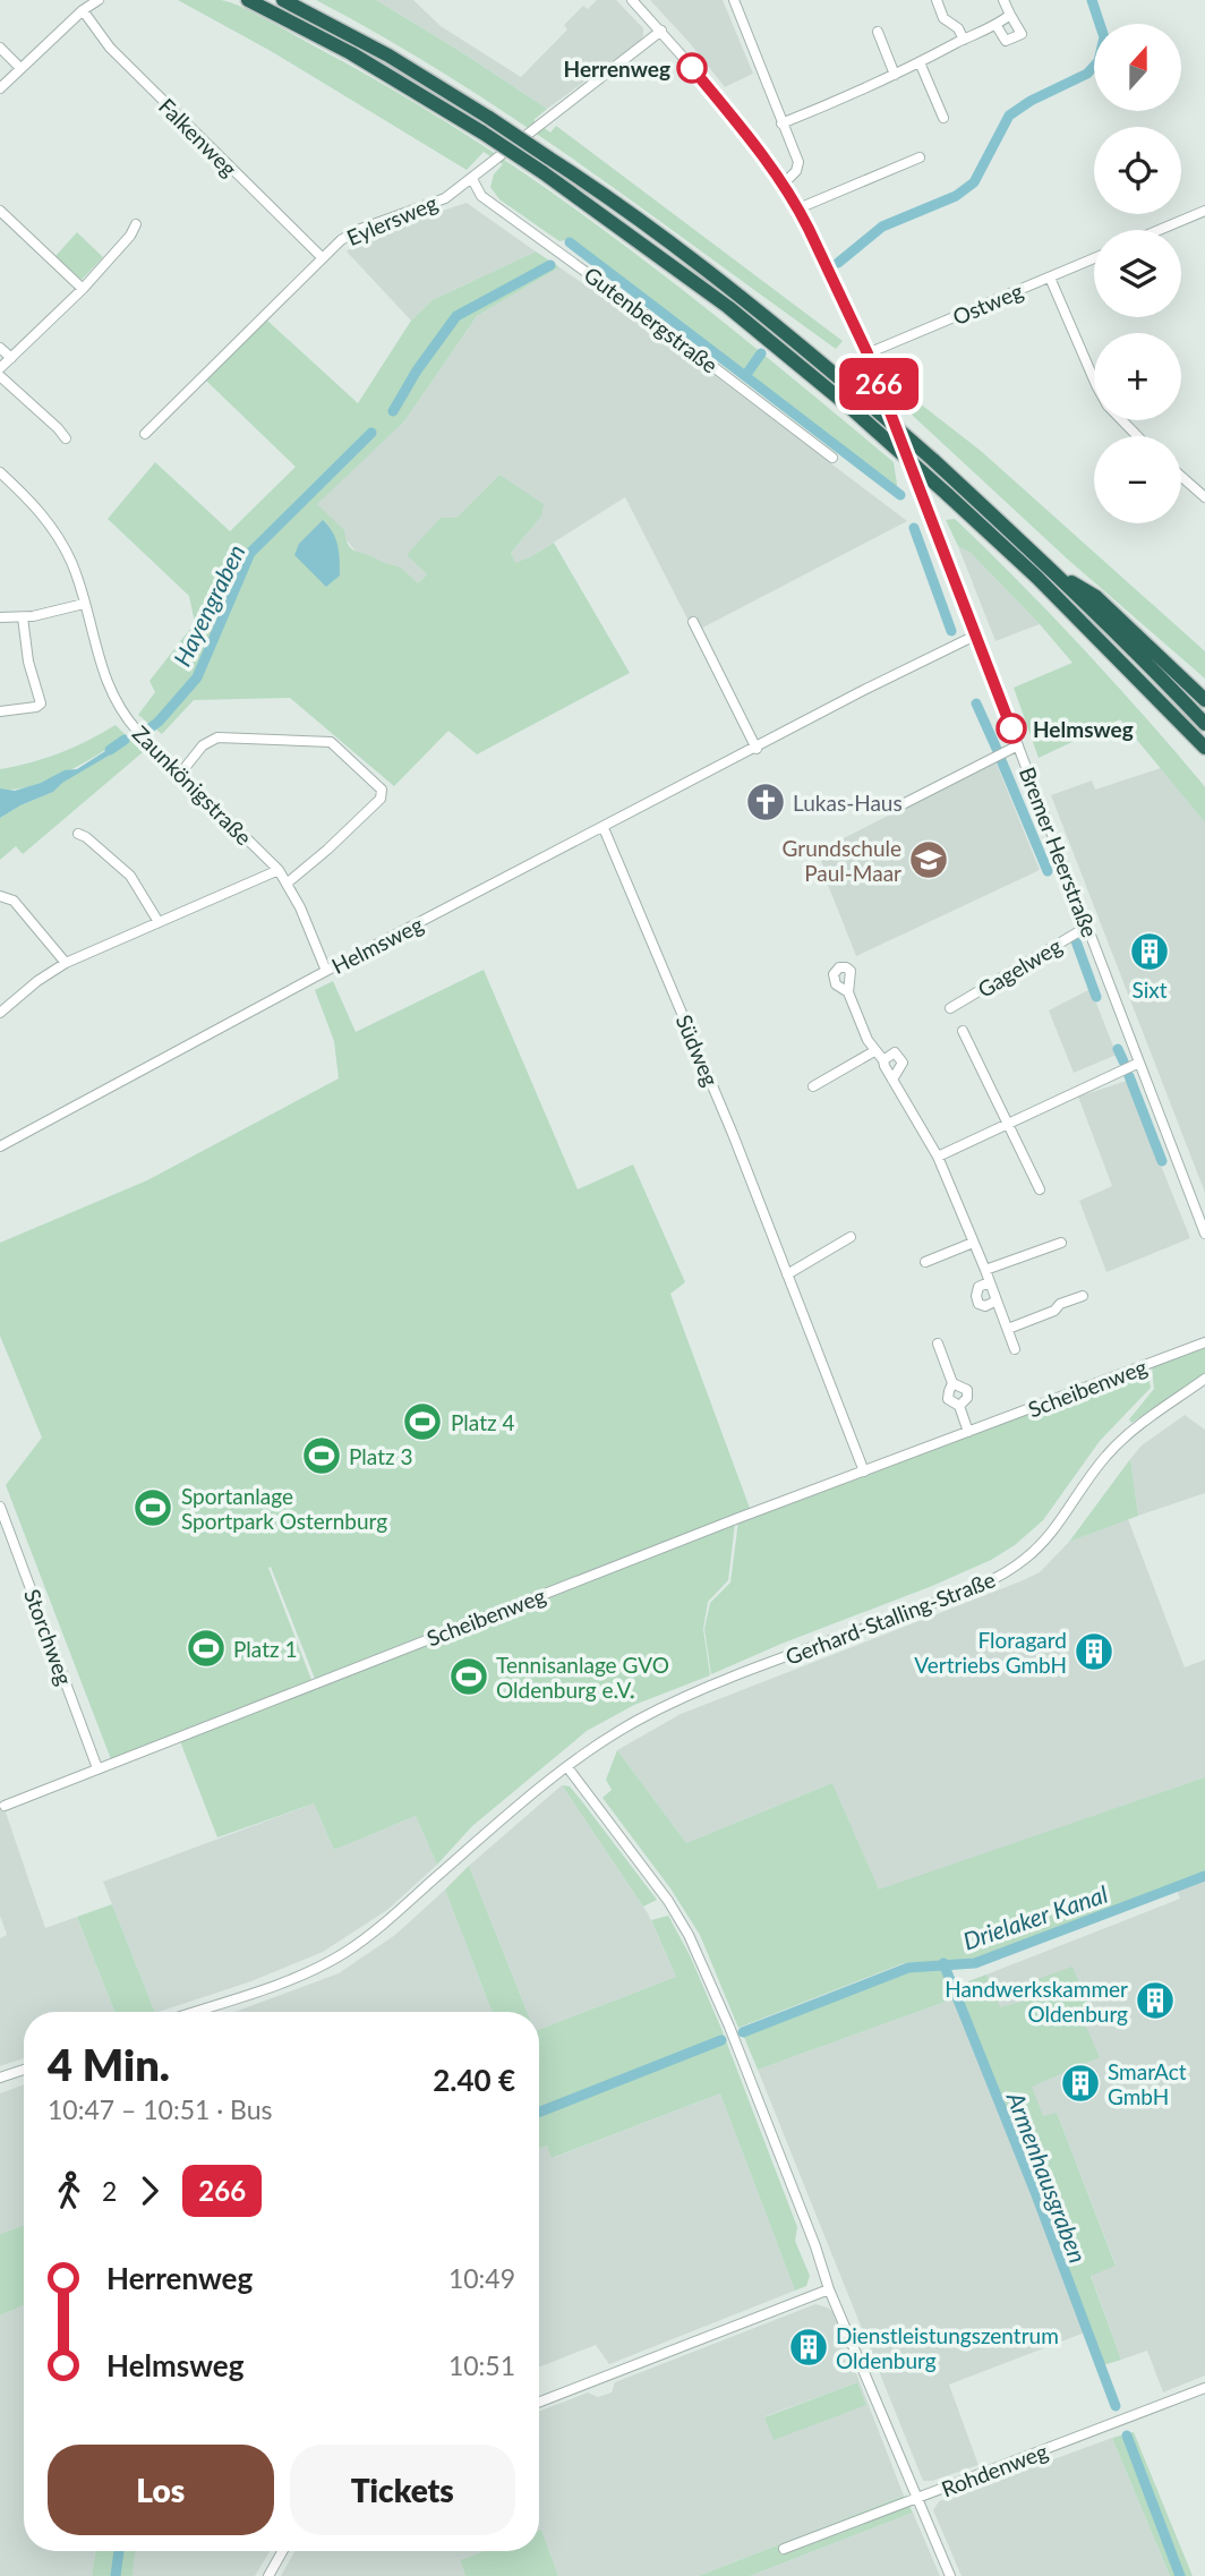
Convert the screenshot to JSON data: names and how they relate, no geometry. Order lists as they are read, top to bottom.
{
  "streets": {
    "street": [
      "Falkenweg",
      "Eylersweg",
      "Ostweg",
      "Gutenbergstraße",
      "Zaunkönigstraße",
      "Bremer Heerstraße",
      "Helmsweg",
      "Gagelweg",
      "Südweg",
      "Scheibenweg",
      "Gerhard-Stalling-Straße",
      "Storchweg",
      "Rohdenweg"
    ]
  },
  "crossings": [
    ["Falkenweg", "Eylersweg"],
    ["Eylersweg", "Gutenbergstraße"],
    ["Eylersweg", "Bremer Heerstraße"],
    ["Ostweg", "Bremer Heerstraße"],
    ["Zaunkönigstraße", "Helmsweg"],
    ["Bremer Heerstraße", "Helmsweg"],
    ["Bremer Heerstraße", "Gagelweg"],
    ["Helmsweg", "Südweg"],
    ["Südweg", "Scheibenweg"],
    ["Scheibenweg", "Storchweg"]
  ],
  "water": ["Hayengraben", "Drielaker Kanal", "Armenhausgraben"],
  "places": {
    "other": ["Herrenweg", "Helmsweg"],
    "church": ["Lukas-Haus"],
    "school or university": ["Grundschule Paul-Maar"],
    "building": [
      "Sixt",
      "Floragard Vertriebs GmbH",
      "Handwerkskammer Oldenburg",
      "SmarAct GmbH",
      "Dienstleistungszentrum Oldenburg"
    ],
    "sports": [
      "Platz 4",
      "Platz 3",
      "Sportanlage Sportpark Osternburg",
      "Platz 1",
      "Tennisanlage GVO Oldenburg e.V."
    ]
  },
  "lines": ["bus line 266"],
  "north": "top",
  "page": {
    "on_map": "266",
    "map_buttons": ["+", "−"],
    "heading": ["4 Min.", "10:47 – 10:51 · Bus", "2.40 €"],
    "legs": ["2", "266"],
    "list": [
      {
        "name": "Herrenweg",
        "value": "10:49"
      },
      {
        "name": "Helmsweg",
        "value": "10:51"
      }
    ],
    "buttons": ["Los", "Tickets"]
  }
}
